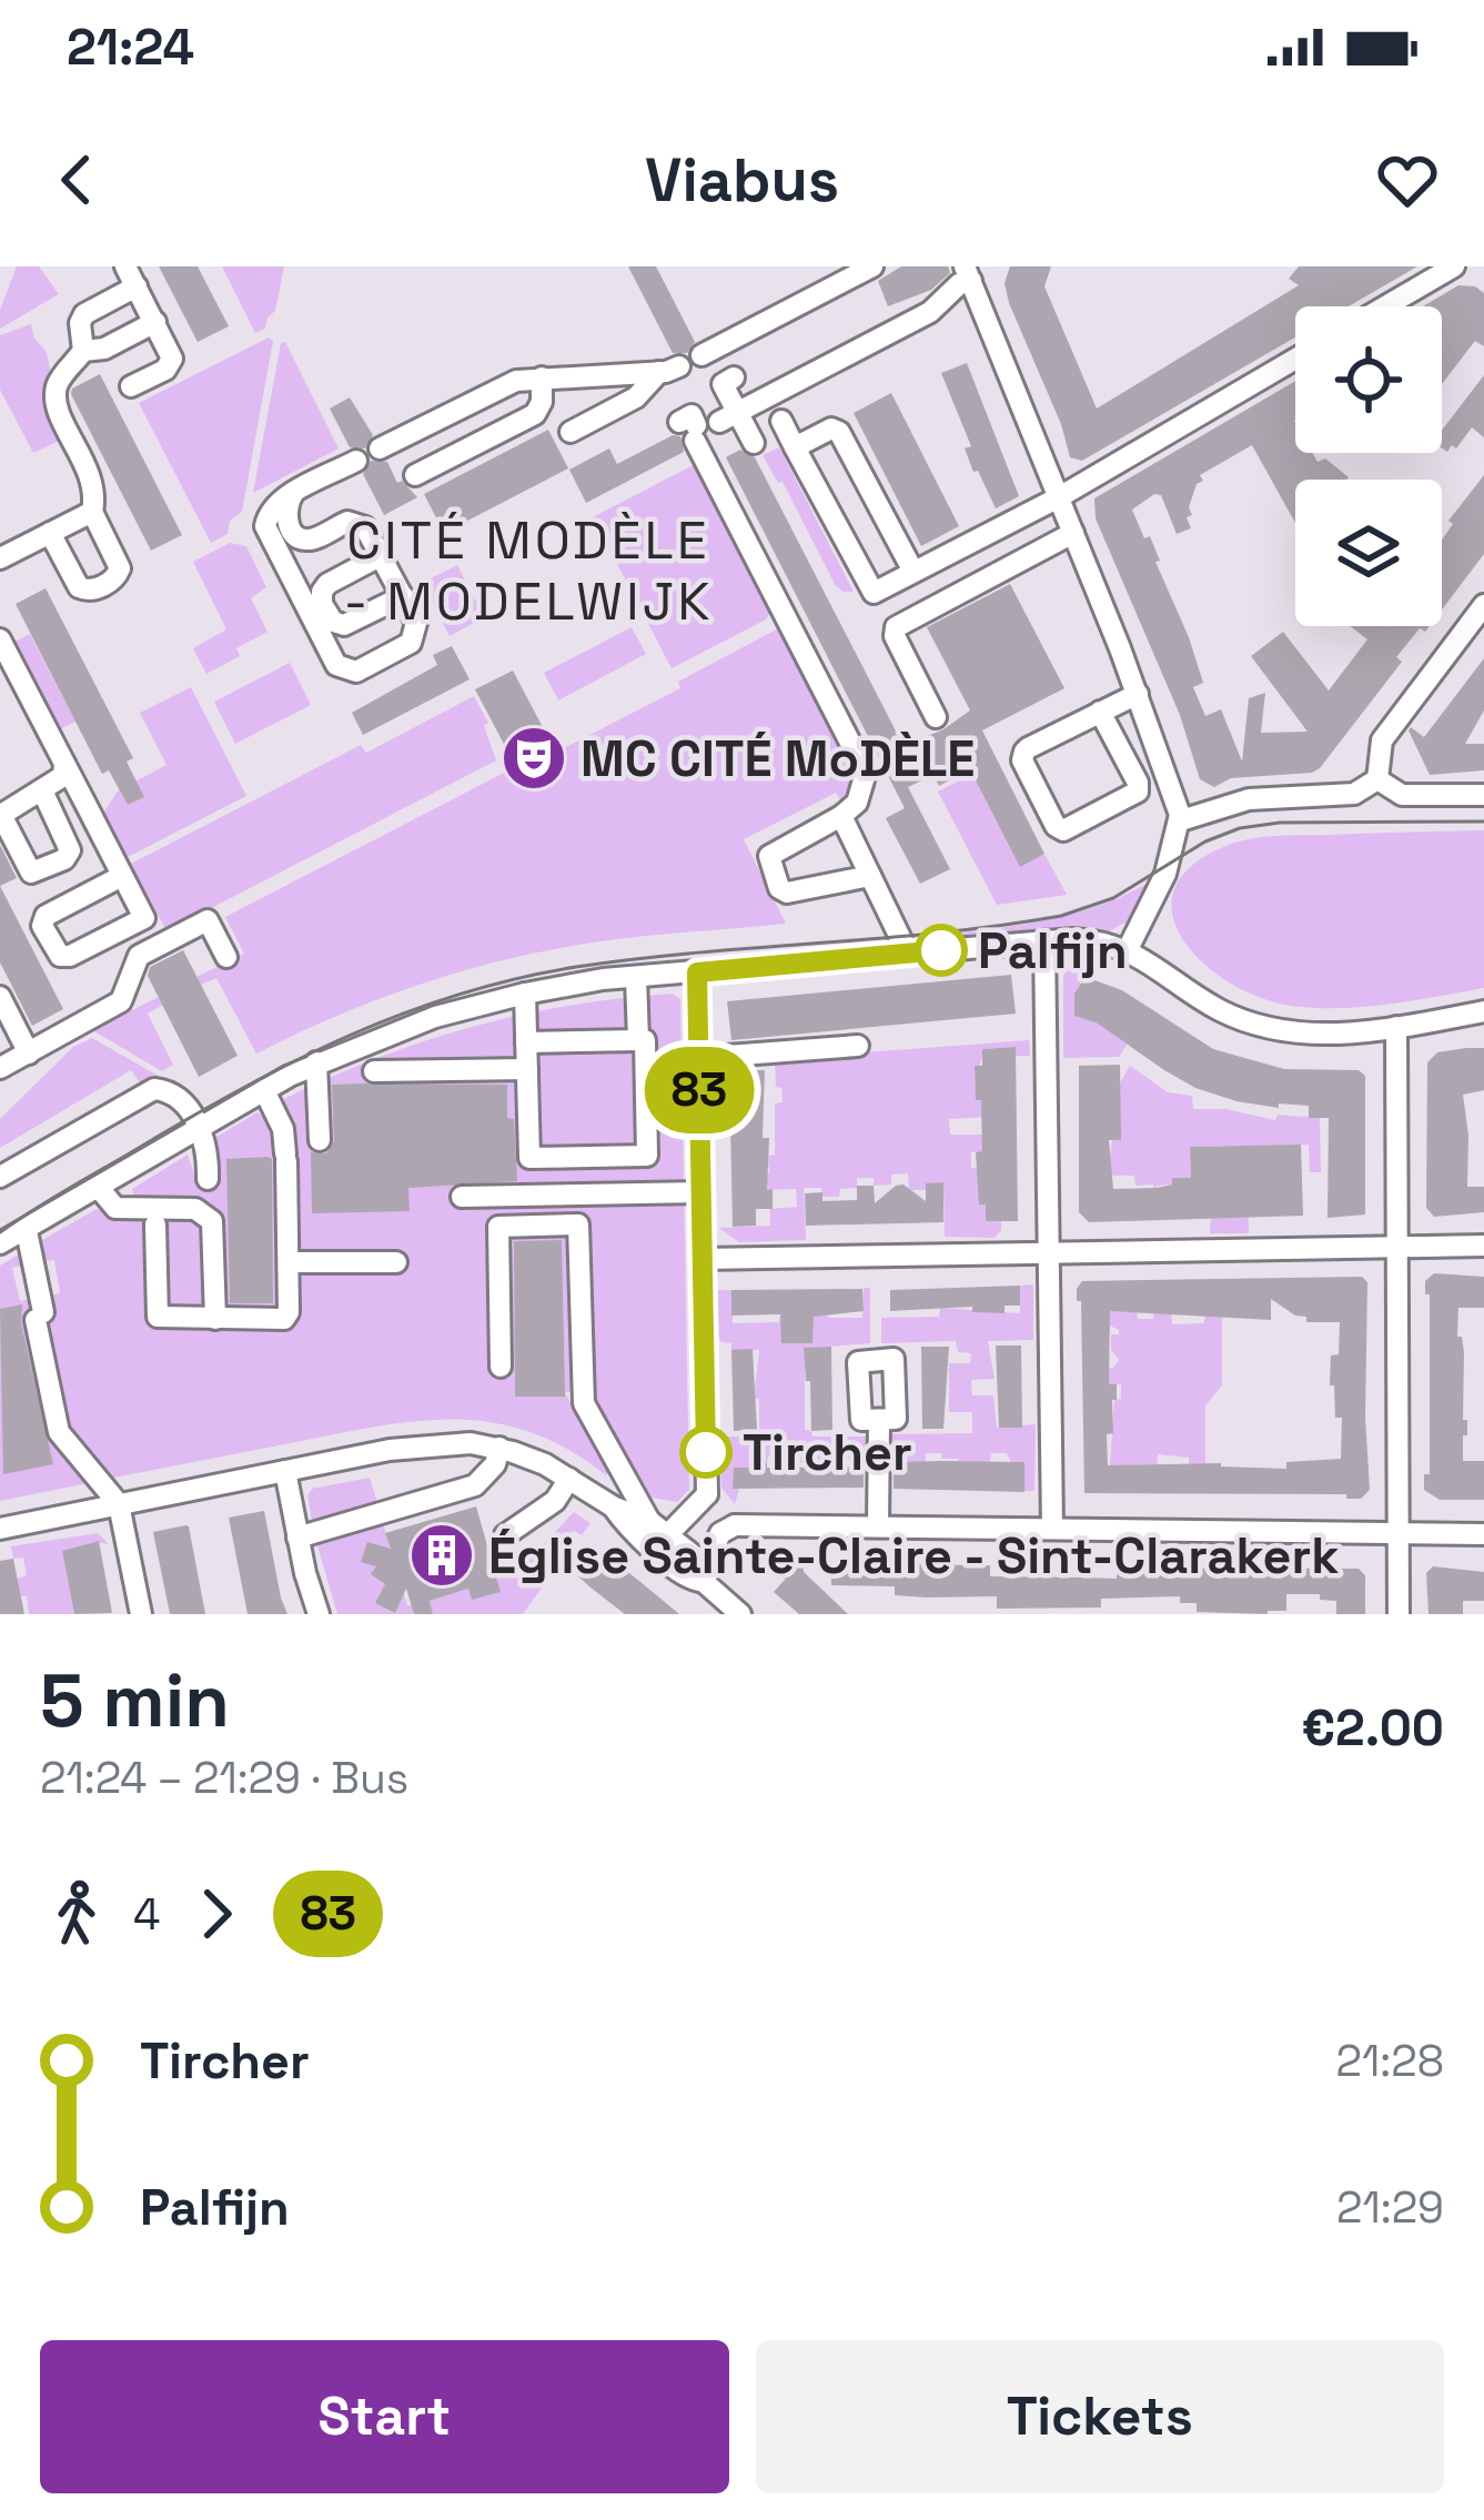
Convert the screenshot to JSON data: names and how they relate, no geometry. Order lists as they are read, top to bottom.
{
  "districts": ["CITÉ MODÈLE - MODELWIJK"],
  "places": {
    "theatre": ["MC CITÉ MoDÈLE"],
    "other": ["Palfijn", "Tircher"],
    "building": ["Église Sainte-Claire - Sint-Clarakerk"]
  },
  "lines": ["bus line 83"],
  "page": {
    "status": "21:24",
    "header": "Viabus",
    "on_map": "83",
    "heading": ["5 min", "21:24 – 21:29 · Bus", "€2.00"],
    "legs": ["4", "83"],
    "list": [
      {
        "name": "Tircher",
        "value": "21:28"
      },
      {
        "name": "Palfijn",
        "value": "21:29"
      }
    ],
    "buttons": ["Start", "Tickets"]
  }
}
